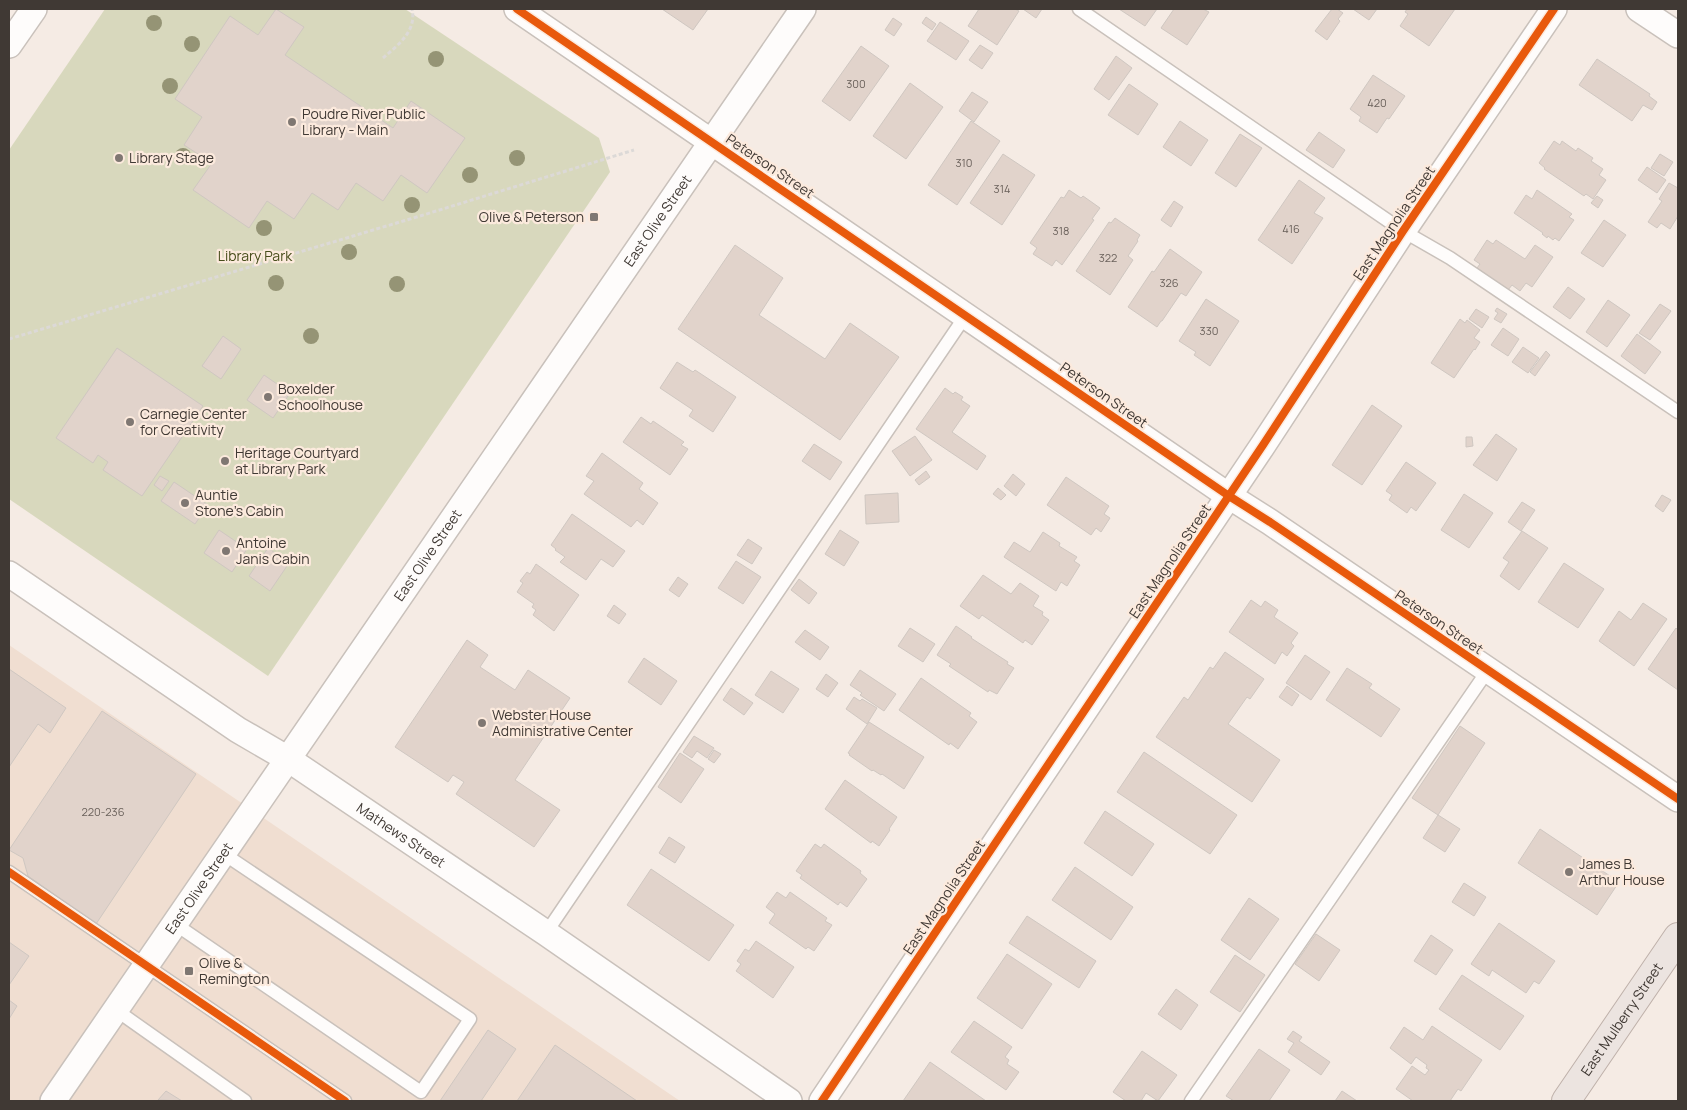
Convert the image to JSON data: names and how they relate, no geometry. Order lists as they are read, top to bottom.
{
  "streets": {
    "highway": ["East Mulberry Street"],
    "street": [
      "Peterson Street",
      "East Olive Street",
      "East Magnolia Street",
      "Mathews Street"
    ]
  },
  "crossings": [
    ["Peterson Street", "East Olive Street"],
    ["Peterson Street", "East Magnolia Street"],
    ["East Olive Street", "Mathews Street"]
  ],
  "parks": ["Library Park"],
  "places": {
    "other": [
      "Poudre River Public Library - Main",
      "Library Stage",
      "Boxelder Schoolhouse",
      "Carnegie Center for Creativity",
      "Heritage Courtyard at Library Park",
      "Auntie Stone's Cabin",
      "Antoine Janis Cabin",
      "Webster House Administrative Center",
      "James B. Arthur House"
    ],
    "transit": ["Olive & Peterson", "Olive & Remington"]
  },
  "house_numbers": [
    "300",
    "420",
    "310",
    "314",
    "416",
    "318",
    "322",
    "326",
    "330",
    "220-236"
  ]
}
